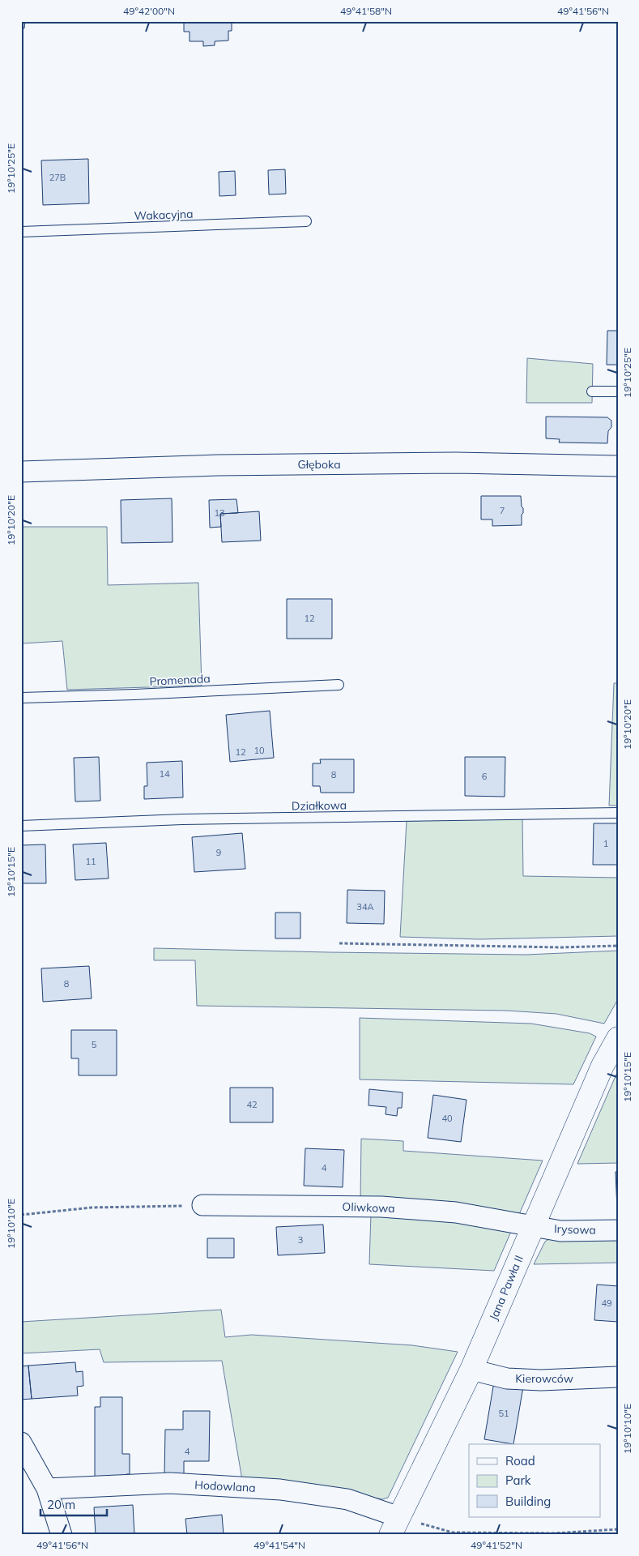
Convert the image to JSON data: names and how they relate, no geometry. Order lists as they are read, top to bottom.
{
  "streets": {
    "street": [
      "Głęboka",
      "Oliwkowa",
      "Irysowa",
      "Jana Pawła II",
      "Kierowców",
      "Hodowlana"
    ],
    "lane": ["Wakacyjna", "Promenada", "Działkowa"]
  },
  "crossings": [
    ["Oliwkowa", "Irysowa"],
    ["Oliwkowa", "Jana Pawła II"],
    ["Irysowa", "Jana Pawła II"],
    ["Jana Pawła II", "Kierowców"],
    ["Jana Pawła II", "Hodowlana"]
  ],
  "house_numbers": [
    "27B",
    "7",
    "13",
    "12",
    "10",
    "12",
    "14",
    "8",
    "6",
    "1",
    "9",
    "11",
    "34A",
    "8",
    "5",
    "42",
    "40",
    "4",
    "3",
    "49",
    "51",
    "4"
  ],
  "legend": ["Road", "Park", "Building"],
  "scale_bar": "20 m",
  "coordinates": [
    "49°42'00\"N",
    "49°41'58\"N",
    "49°41'56\"N",
    "19°10'25\"E",
    "19°10'20\"E",
    "19°10'15\"E",
    "19°10'10\"E",
    "49°41'54\"N",
    "49°41'52\"N"
  ]
}
